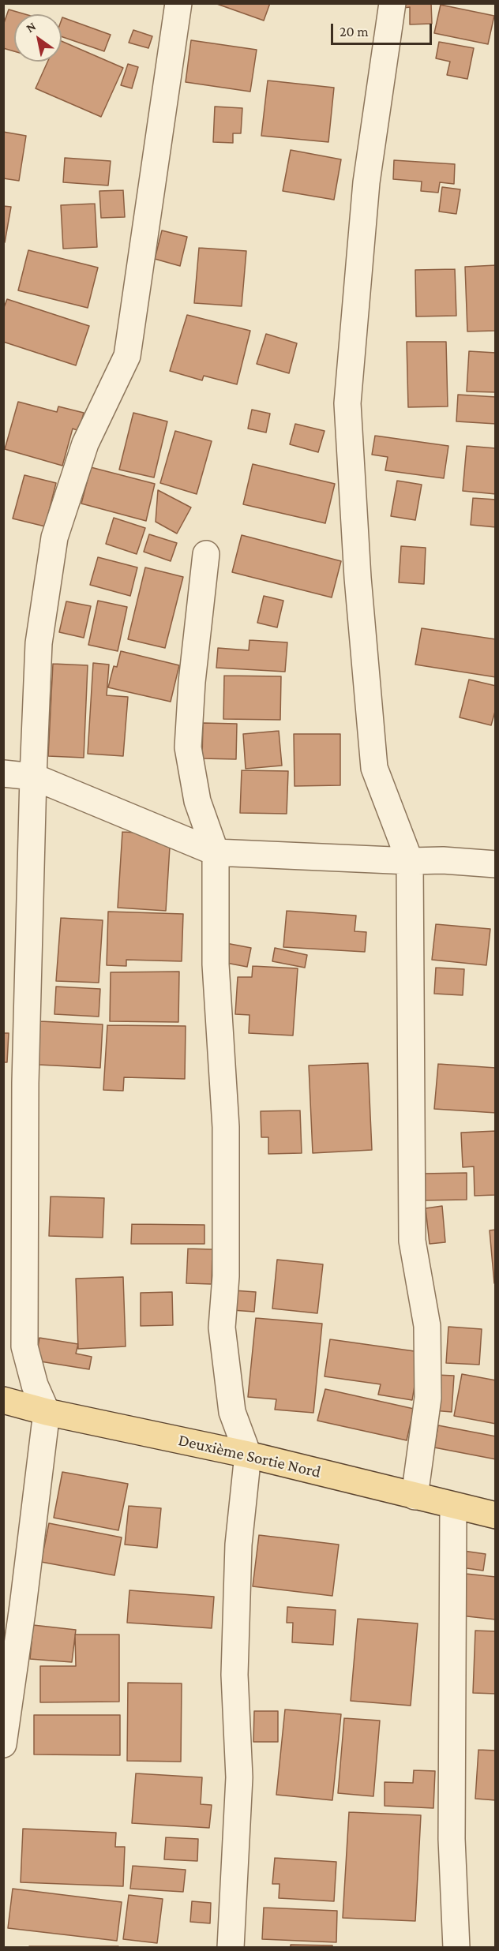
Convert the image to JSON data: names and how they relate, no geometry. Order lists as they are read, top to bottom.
{
  "streets": {
    "main road": ["Deuxième Sortie Nord"]
  },
  "scale_bar": "20 m",
  "north": "top left"
}
